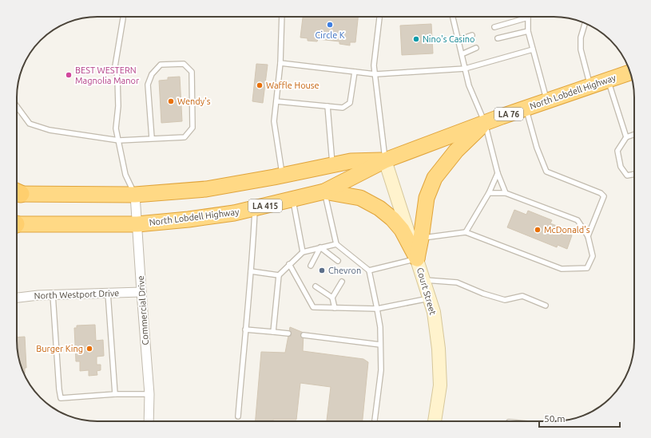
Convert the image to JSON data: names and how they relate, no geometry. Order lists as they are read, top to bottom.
{
  "streets": {
    "highway": ["North Lobdell Highway", "LA 76", "LA 415"],
    "main road": ["Court Street"],
    "street": ["North Westport Drive", "Commercial Drive"]
  },
  "crossings": [
    ["North Lobdell Highway", "Court Street"],
    ["North Lobdell Highway", "Commercial Drive"],
    ["North Westport Drive", "Commercial Drive"]
  ],
  "places": [
    "Circle K",
    "Nino's Casino",
    "BEST WESTERN Magnolia Manor",
    "Waffle House",
    "Wendy's",
    "McDonald's",
    "Chevron",
    "Burger King"
  ],
  "scale_bar": "50 m"
}
